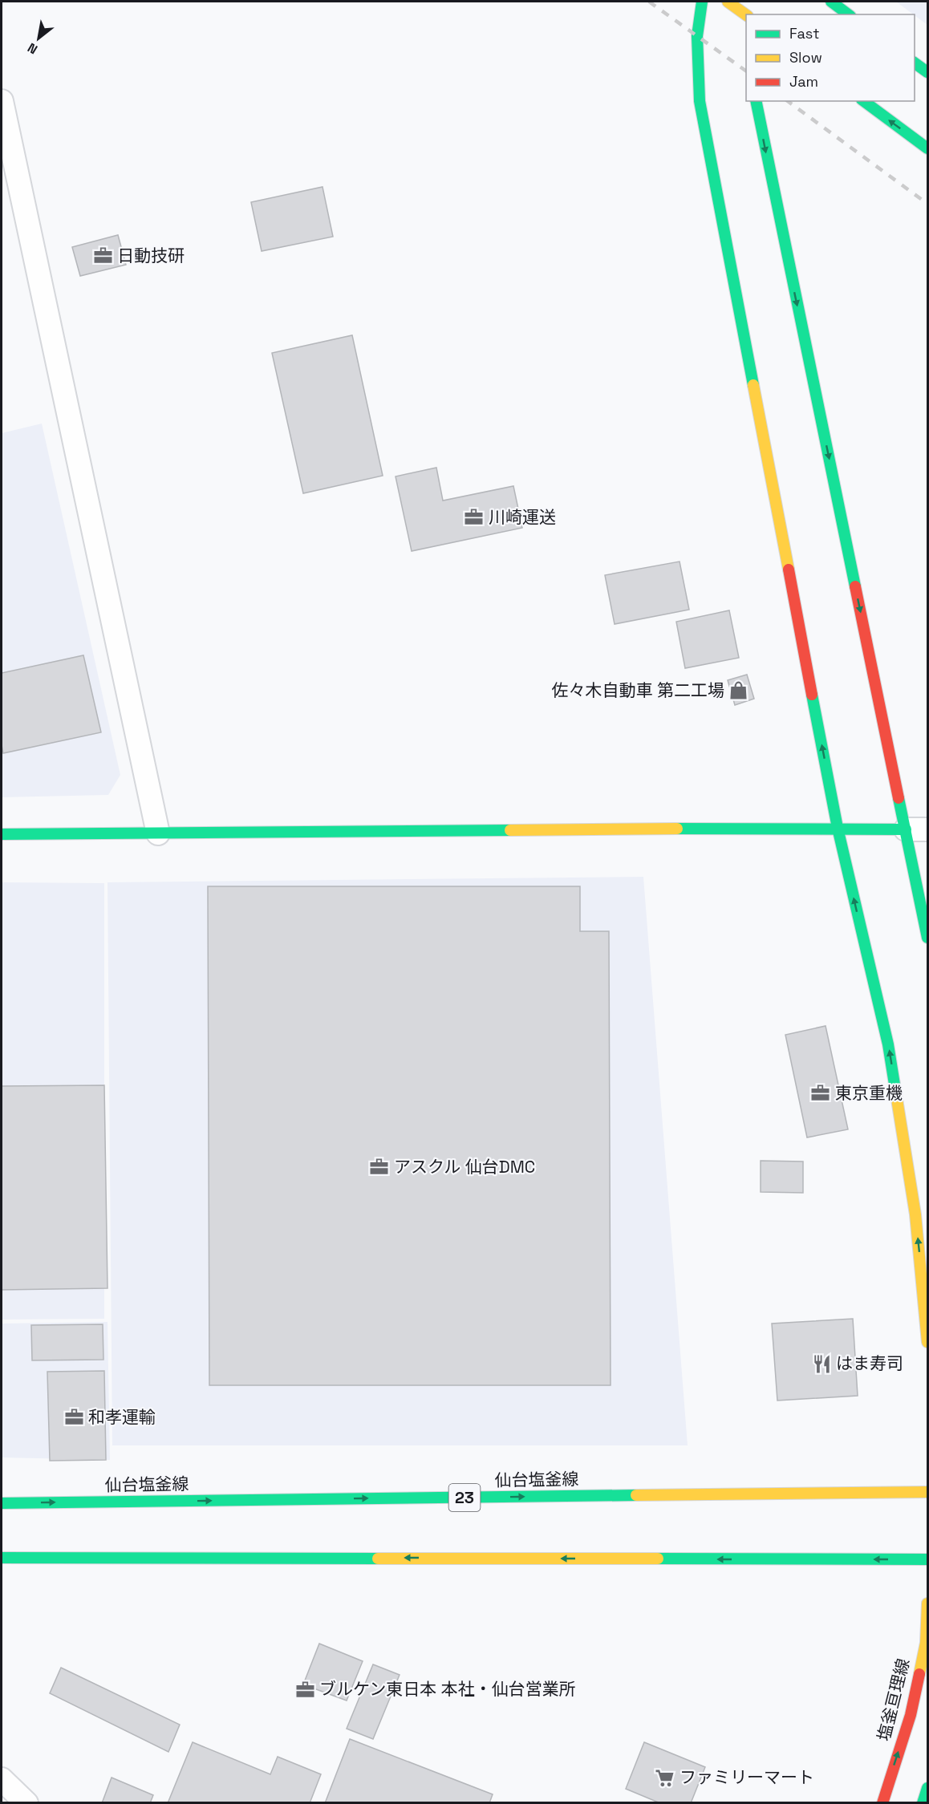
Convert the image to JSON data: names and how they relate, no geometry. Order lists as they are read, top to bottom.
{
  "streets": {
    "street": ["仙台塩釜線", "23", "塩釜亘理線"]
  },
  "one_way": ["塩釜亘理線"],
  "places": {
    "office": [
      "日動技研",
      "川崎運送",
      "東京重機",
      "アスクル 仙台DMC",
      "和孝運輸",
      "ブルケン東日本 本社・仙台営業所"
    ],
    "shop": ["佐々木自動車 第二工場"],
    "restaurant": ["はま寿司"],
    "supermarket": ["ファミリーマート"]
  },
  "legend": ["Fast", "Slow", "Jam"],
  "north": "bottom left"
}
